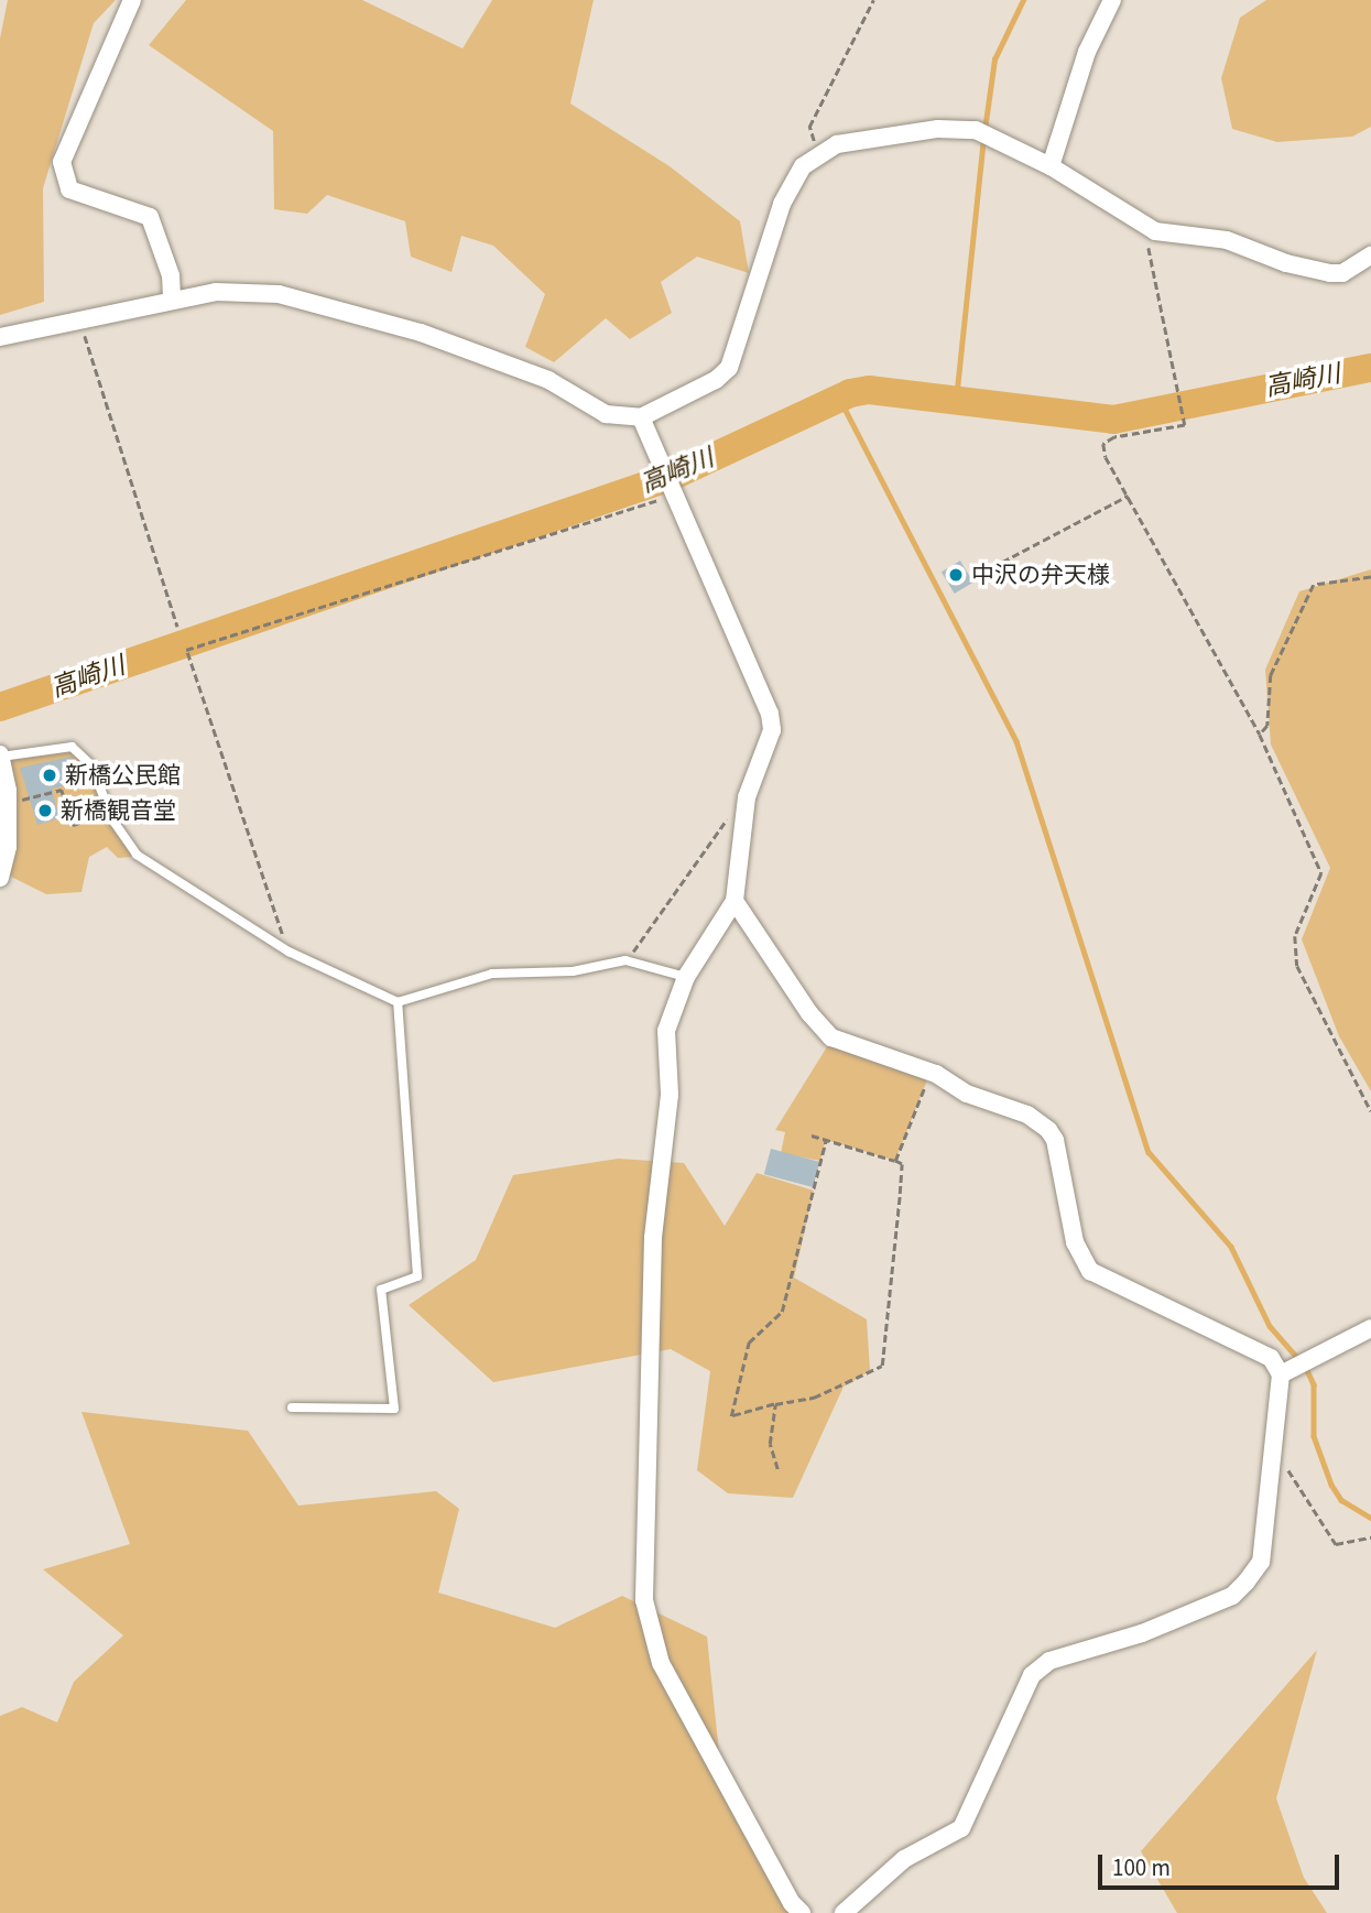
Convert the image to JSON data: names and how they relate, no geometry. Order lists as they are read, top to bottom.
{
  "water": ["高崎川"],
  "places": ["中沢の弁天様", "新橋公民館", "新橋観音堂"],
  "scale_bar": "100 m"
}
